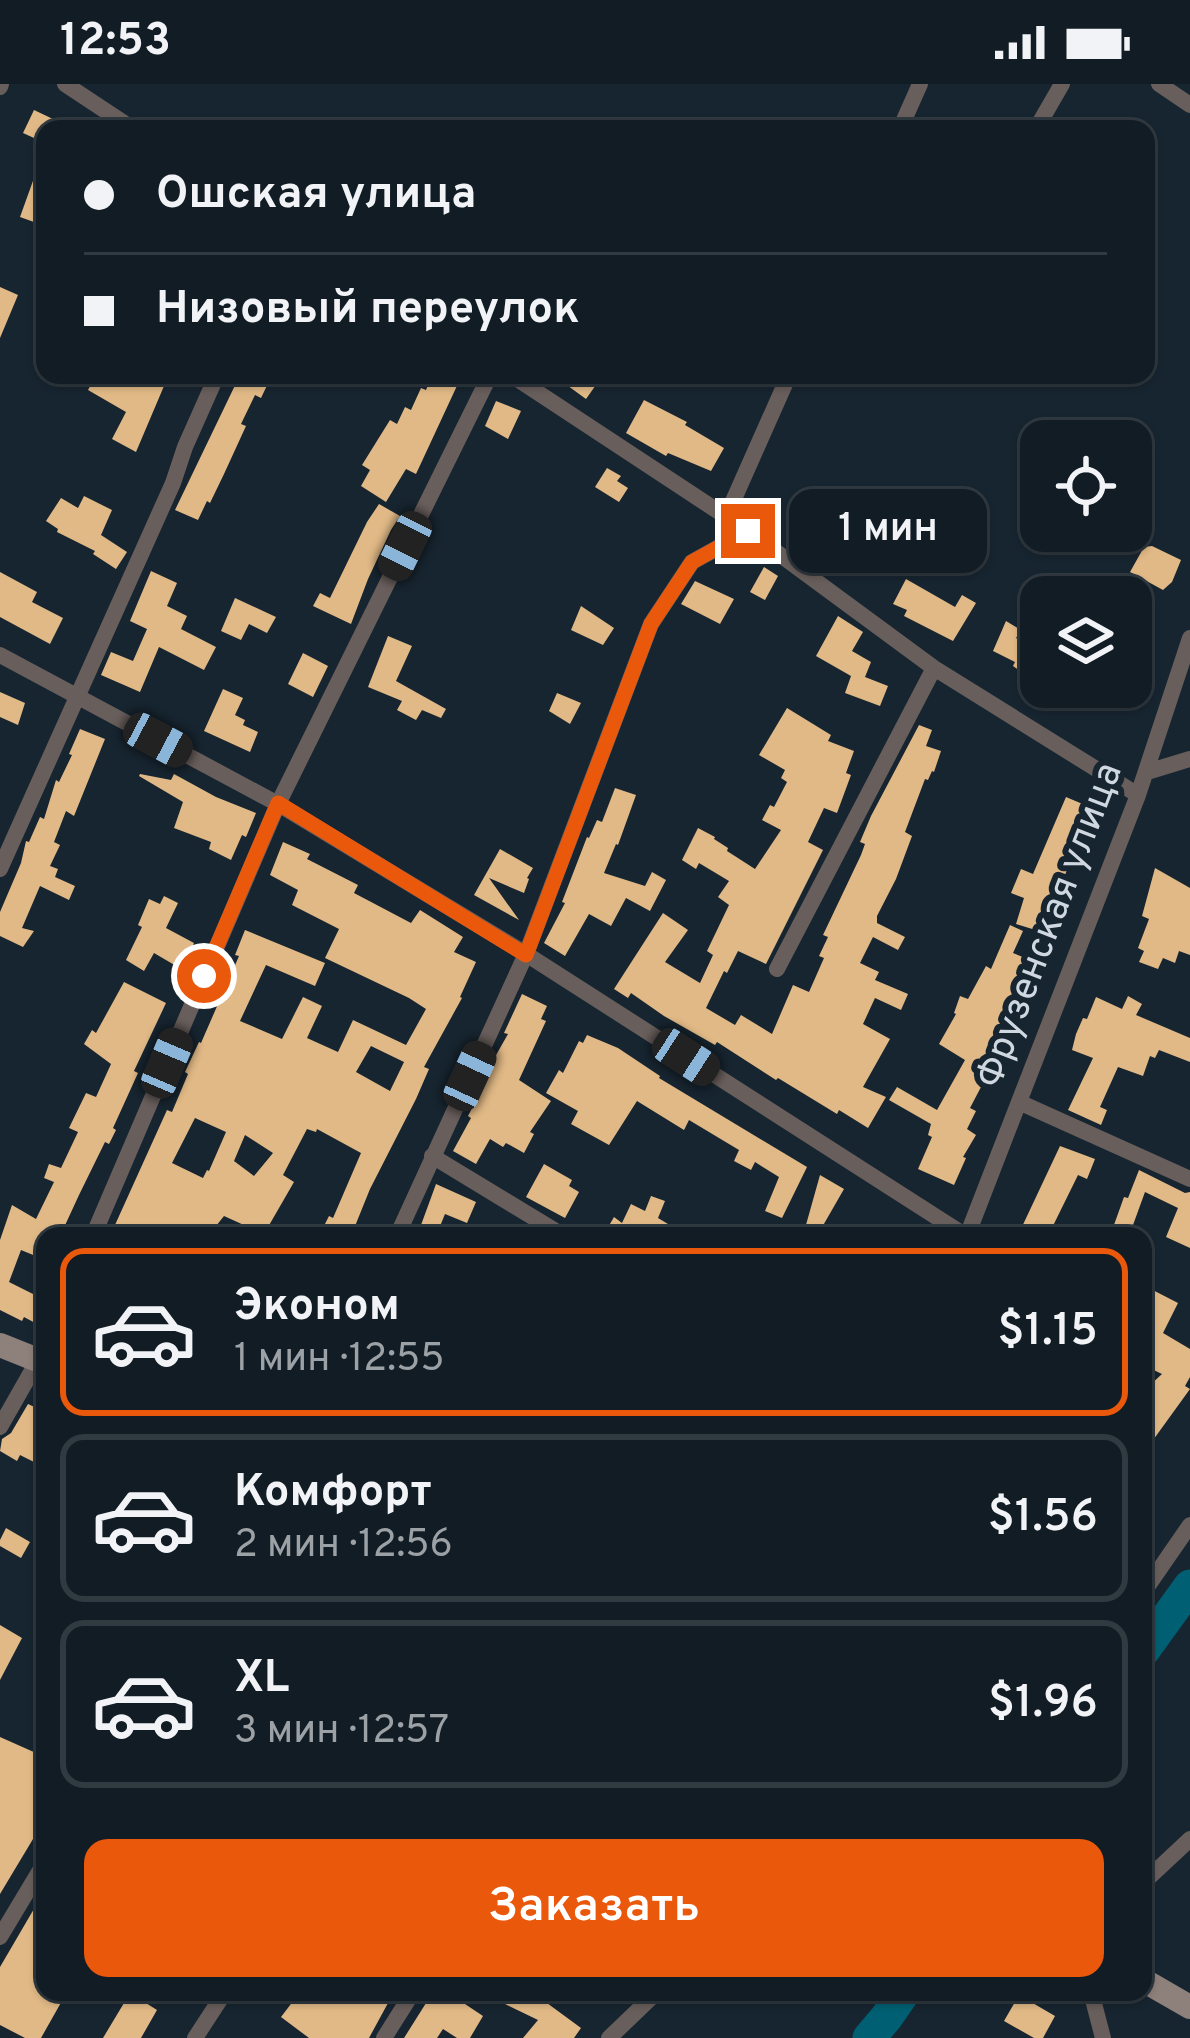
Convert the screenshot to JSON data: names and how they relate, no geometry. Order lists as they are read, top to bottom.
{
  "streets": {
    "street": ["Фрузенская улица"]
  },
  "page": {
    "status": "12:53",
    "banner": ["Ошская улица", "Низовый переулок"],
    "bubble": "1 мин",
    "list": [
      {
        "name": "Эконом",
        "note": "1 мин · 12:55",
        "value": "$1.15"
      },
      {
        "name": "Комфорт",
        "note": "2 мин · 12:56",
        "value": "$1.56"
      },
      {
        "name": "XL",
        "note": "3 мин · 12:57",
        "value": "$1.96"
      }
    ],
    "buttons": "Заказать"
  }
}
